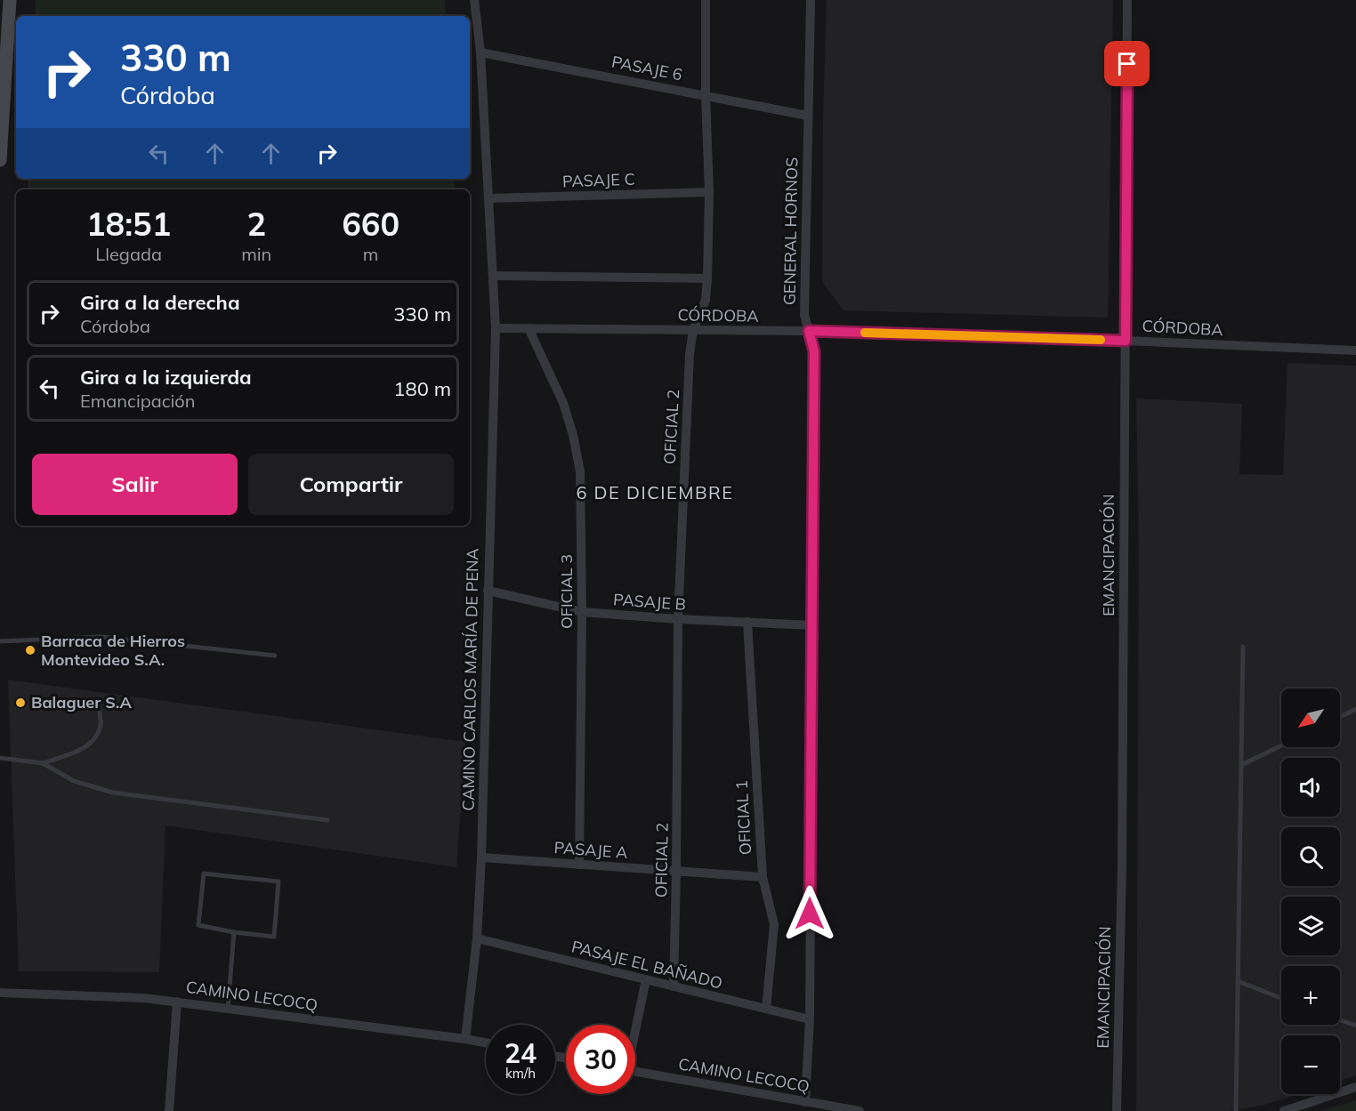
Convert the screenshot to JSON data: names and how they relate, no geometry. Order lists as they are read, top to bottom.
{
  "streets": {
    "street": [
      "PASAJE 6",
      "PASAJE C",
      "GENERAL HORNOS",
      "CÓRDOBA",
      "OFICIAL 2",
      "EMANCIPACIÓN",
      "OFICIAL 3",
      "PASAJE B",
      "CAMINO CARLOS MARÍA DE PENA",
      "OFICIAL 1",
      "PASAJE A",
      "PASAJE EL BAÑADO",
      "CAMINO LECOCQ"
    ]
  },
  "crossings": [
    ["PASAJE 6", "GENERAL HORNOS"],
    ["PASAJE 6", "OFICIAL 2"],
    ["PASAJE 6", "CAMINO CARLOS MARÍA DE PENA"],
    ["PASAJE C", "OFICIAL 2"],
    ["PASAJE C", "CAMINO CARLOS MARÍA DE PENA"],
    ["GENERAL HORNOS", "CÓRDOBA"],
    ["GENERAL HORNOS", "PASAJE B"],
    ["GENERAL HORNOS", "PASAJE EL BAÑADO"],
    ["GENERAL HORNOS", "CAMINO LECOCQ"],
    ["CÓRDOBA", "OFICIAL 2"],
    ["CÓRDOBA", "EMANCIPACIÓN"],
    ["CÓRDOBA", "OFICIAL 3"],
    ["CÓRDOBA", "CAMINO CARLOS MARÍA DE PENA"],
    ["OFICIAL 2", "PASAJE B"],
    ["OFICIAL 2", "PASAJE A"],
    ["OFICIAL 2", "PASAJE EL BAÑADO"],
    ["OFICIAL 3", "PASAJE B"],
    ["OFICIAL 3", "PASAJE A"],
    ["PASAJE B", "CAMINO CARLOS MARÍA DE PENA"],
    ["PASAJE B", "OFICIAL 1"],
    ["CAMINO CARLOS MARÍA DE PENA", "PASAJE A"],
    ["CAMINO CARLOS MARÍA DE PENA", "PASAJE EL BAÑADO"],
    ["CAMINO CARLOS MARÍA DE PENA", "CAMINO LECOCQ"],
    ["OFICIAL 1", "PASAJE A"],
    ["OFICIAL 1", "PASAJE EL BAÑADO"]
  ],
  "districts": ["6 DE DICIEMBRE"],
  "places": ["Barraca de Hierros Montevideo S.A.", "Balaguer S.A"],
  "north": "bottom left",
  "page": {
    "turn": ["330 m", "Córdoba"],
    "eta": [
      "18:51",
      "Llegada",
      "2",
      "min",
      "660",
      "m"
    ],
    "list": [
      {
        "name": "Gira a la derecha",
        "note": "Córdoba",
        "value": "330 m"
      },
      {
        "name": "Gira a la izquierda",
        "note": "Emancipación",
        "value": "180 m"
      }
    ],
    "buttons": ["Salir", "Compartir"],
    "map_buttons": ["+", "−"],
    "speed": "24 km/h",
    "limit": "30"
  }
}
